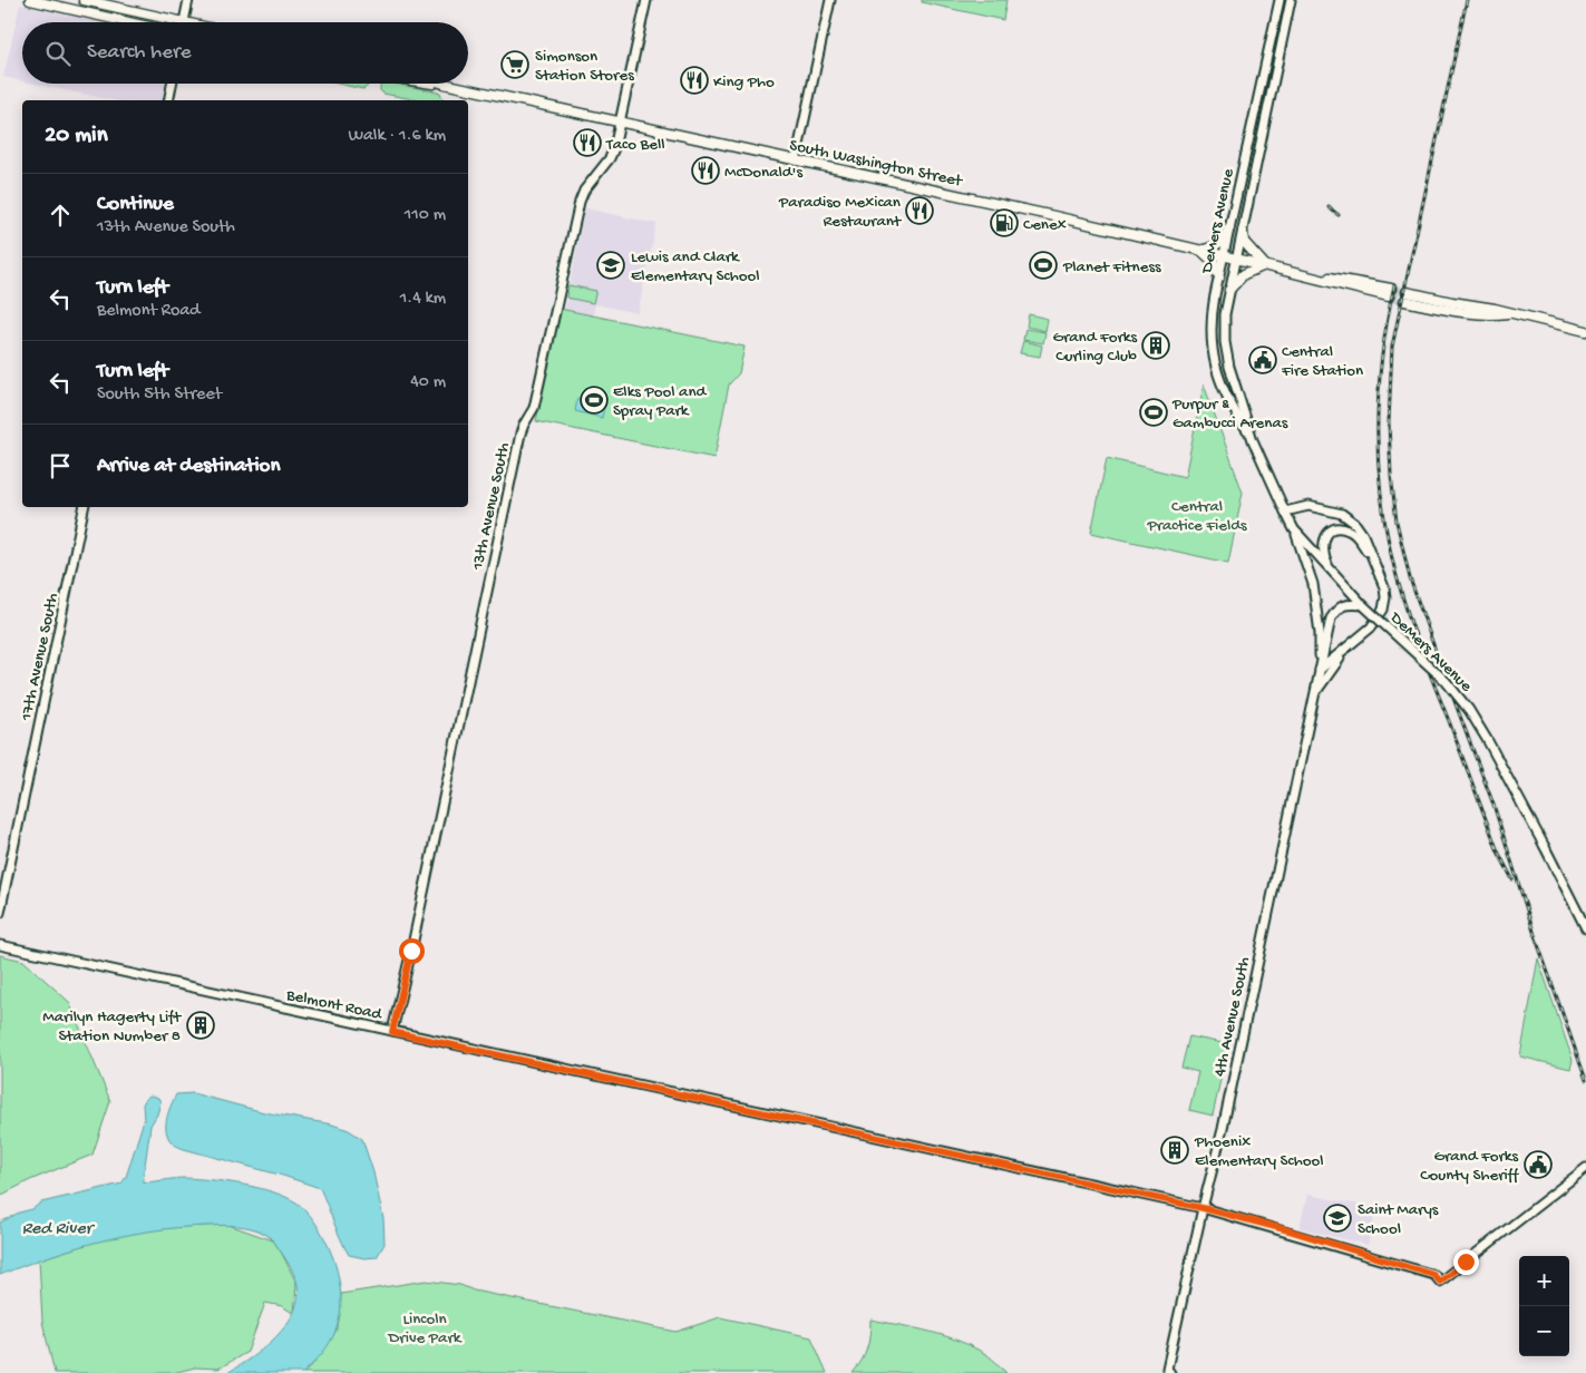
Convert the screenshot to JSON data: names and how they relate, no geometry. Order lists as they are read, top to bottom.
{
  "streets": {
    "main road": ["South Washington Street"],
    "street": [
      "DeMers Avenue",
      "13th Avenue South",
      "17th Avenue South",
      "Belmont Road",
      "4th Avenue South"
    ]
  },
  "crossings": [
    ["South Washington Street", "DeMers Avenue"],
    ["South Washington Street", "13th Avenue South"],
    ["13th Avenue South", "Belmont Road"],
    ["Belmont Road", "4th Avenue South"]
  ],
  "water": ["Red River"],
  "parks": ["Central Practice Fields", "Lincoln Drive Park"],
  "places": {
    "supermarket": ["Simonson Station Stores"],
    "restaurant": [
      "King Pho",
      "Taco Bell",
      "McDonald's",
      "Paradiso Mexican Restaurant"
    ],
    "fuel station": ["Cenex"],
    "school or university": ["Lewis and Clark Elementary School", "Saint Marys School"],
    "sports": ["Planet Fitness", "Elks Pool and Spray Park", "Purpur & Gambucci Arenas"],
    "building": ["Grand Forks Curling Club", "Marilyn Hagerty Lift Station Number 8", "Phoenix Elementary School"],
    "public building": ["Central Fire Station", "Grand Forks County Sheriff"]
  },
  "page": {
    "search": "Search here",
    "heading": ["20 min", "Walk · 1.6 km"],
    "list": [
      ["Continue", "13th Avenue South", "110 m"],
      ["Turn left", "Belmont Road", "1.4 km"],
      ["Turn left", "South 5th Street", "40 m"],
      "Arrive at destination"
    ],
    "map_buttons": ["+", "−"]
  }
}
